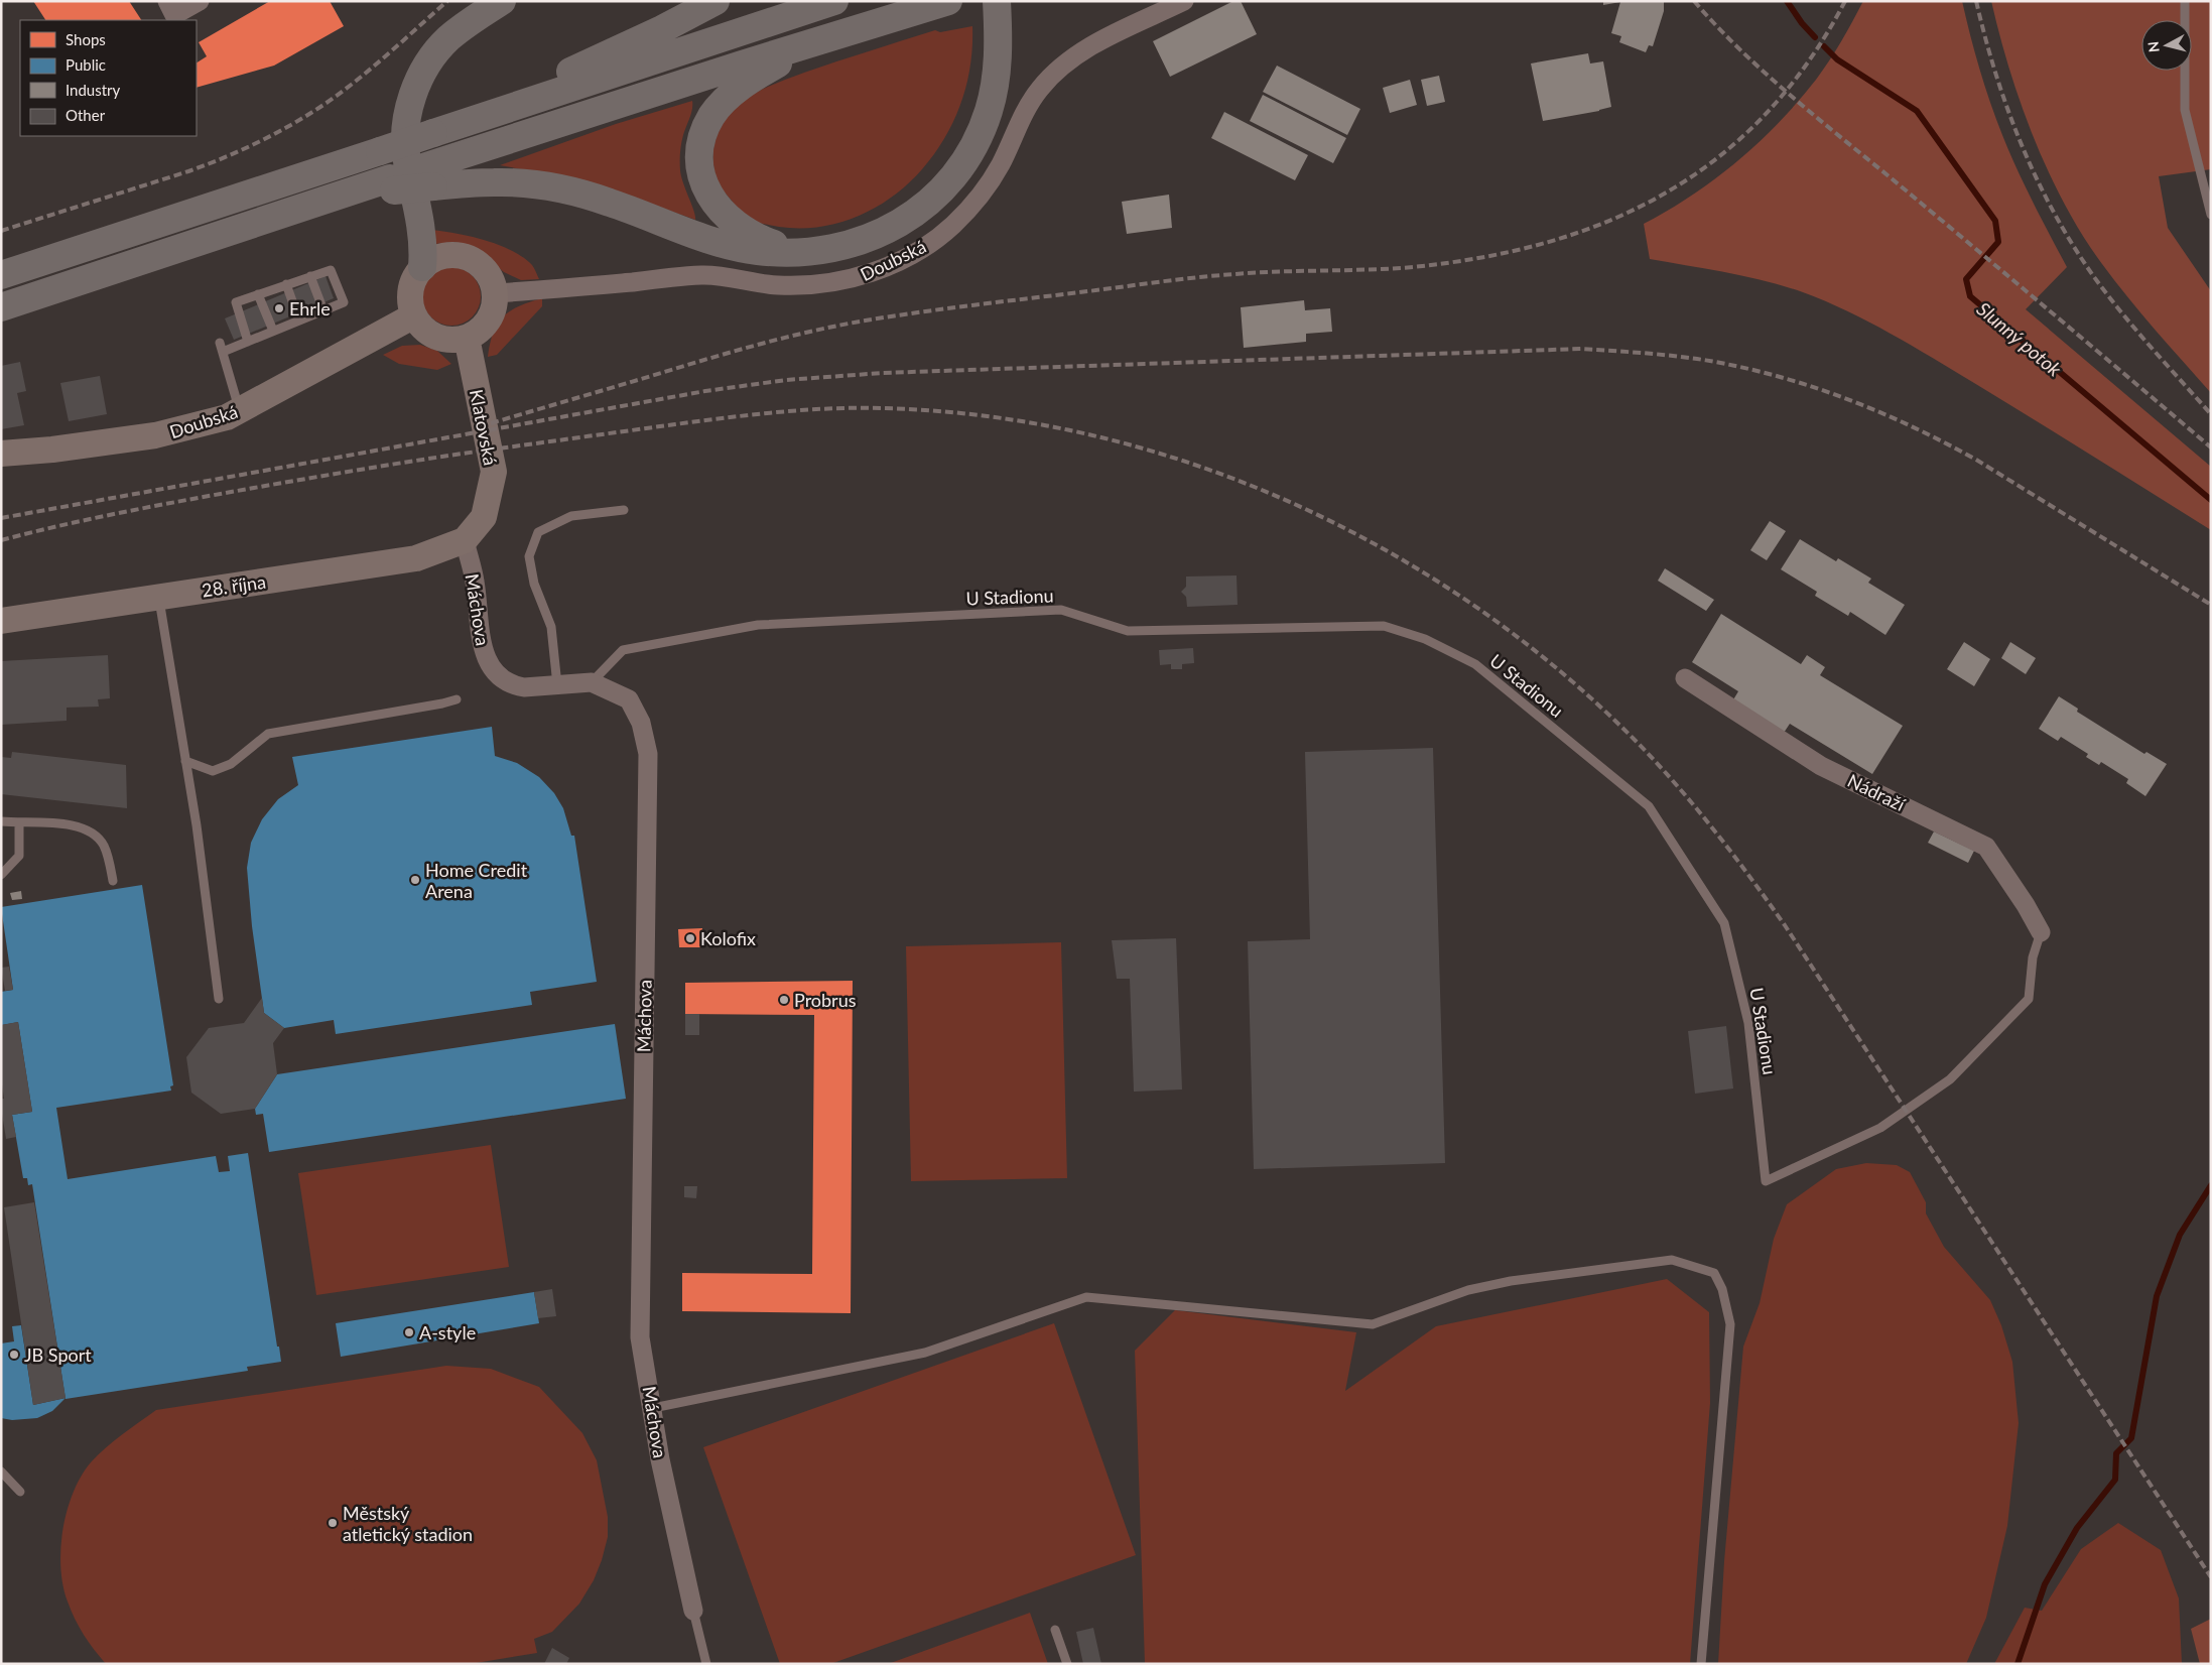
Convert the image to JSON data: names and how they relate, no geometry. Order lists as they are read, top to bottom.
{
  "streets": {
    "street": [
      "Doubská",
      "Klatovská",
      "28. října",
      "Máchova",
      "Nádraží"
    ],
    "lane": ["U Stadionu"]
  },
  "crossings": [
    ["Doubská", "Klatovská"],
    ["Klatovská", "28. října"],
    ["Klatovská", "Máchova"],
    ["28. října", "Máchova"],
    ["U Stadionu", "Máchova"],
    ["U Stadionu", "Nádraží"]
  ],
  "water": ["Slunný potok"],
  "places": [
    "Ehrle",
    "Home Credit Arena",
    "Kolofix",
    "Probrus",
    "A-style",
    "JB Sport",
    "Městský atletický stadion"
  ],
  "legend": [
    "Shops",
    "Public",
    "Industry",
    "Other"
  ],
  "north": "left"
}
